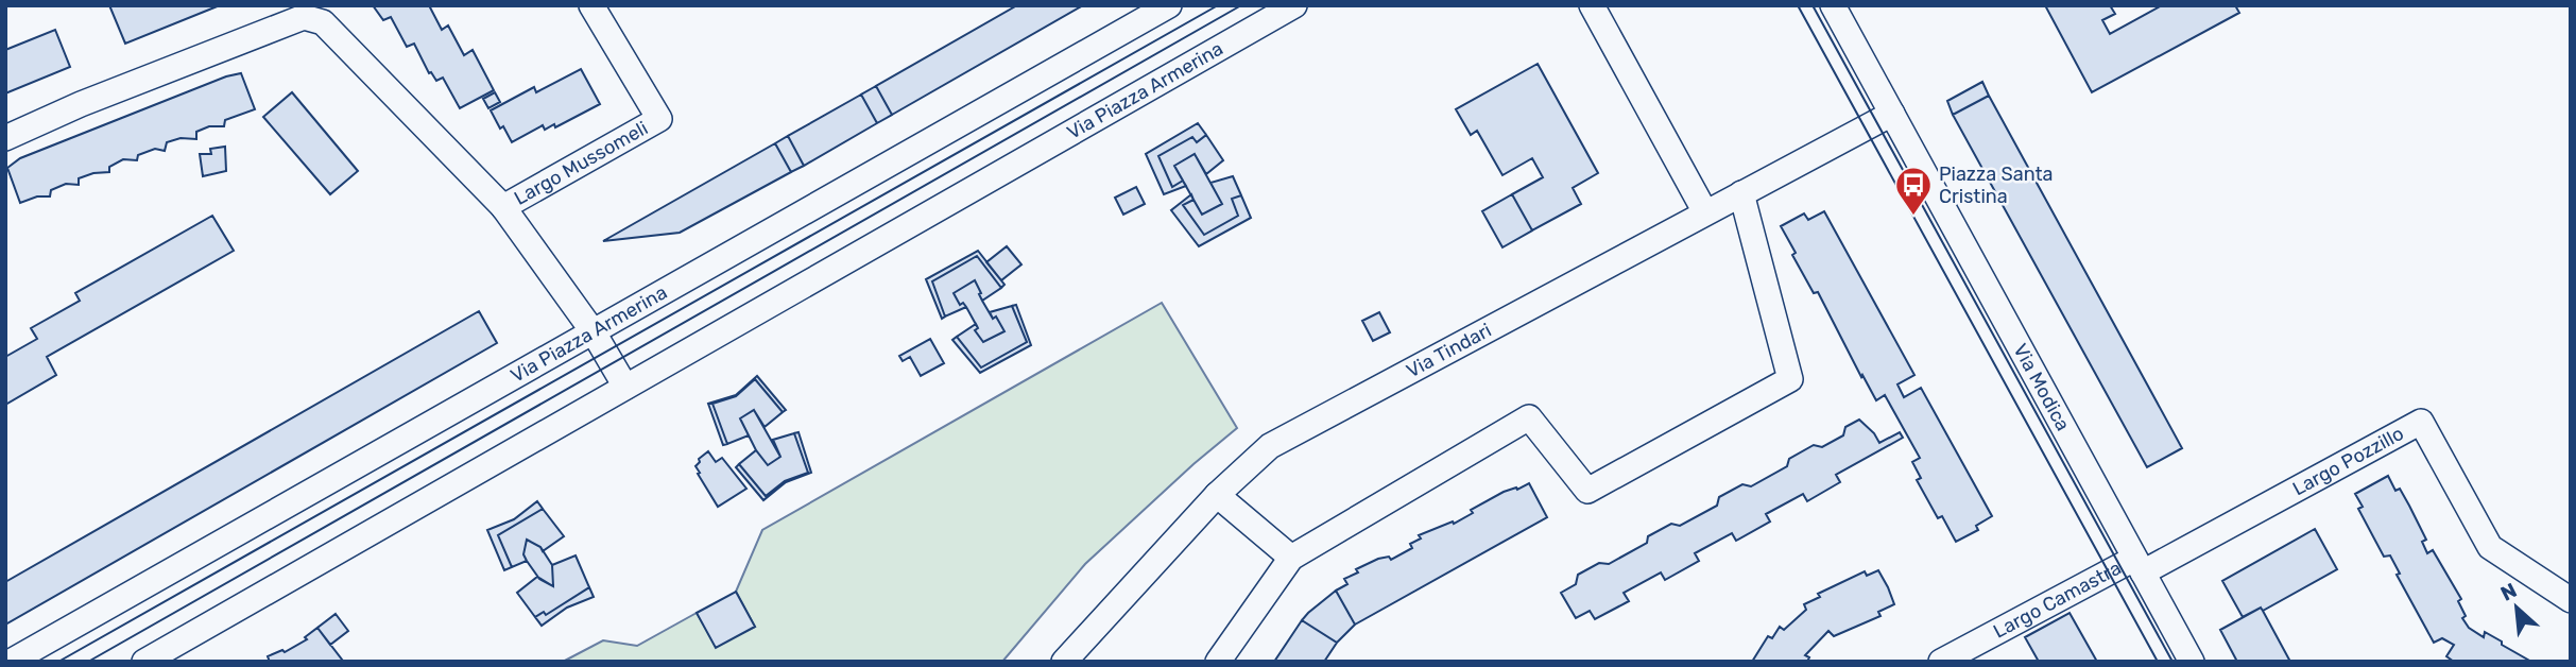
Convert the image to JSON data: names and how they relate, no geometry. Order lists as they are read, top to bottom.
{
  "streets": {
    "street": [
      "Via Piazza Armerina",
      "Largo Mussomeli",
      "Via Tindari",
      "Via Modica",
      "Largo Pozzillo",
      "Largo Camastra"
    ]
  },
  "crossings": [
    ["Via Tindari", "Via Modica"],
    ["Via Modica", "Largo Pozzillo"],
    ["Via Modica", "Largo Camastra"],
    ["Largo Pozzillo", "Largo Camastra"]
  ],
  "places": {
    "bus stop": ["Piazza Santa Cristina"]
  },
  "north": "top left"
}
